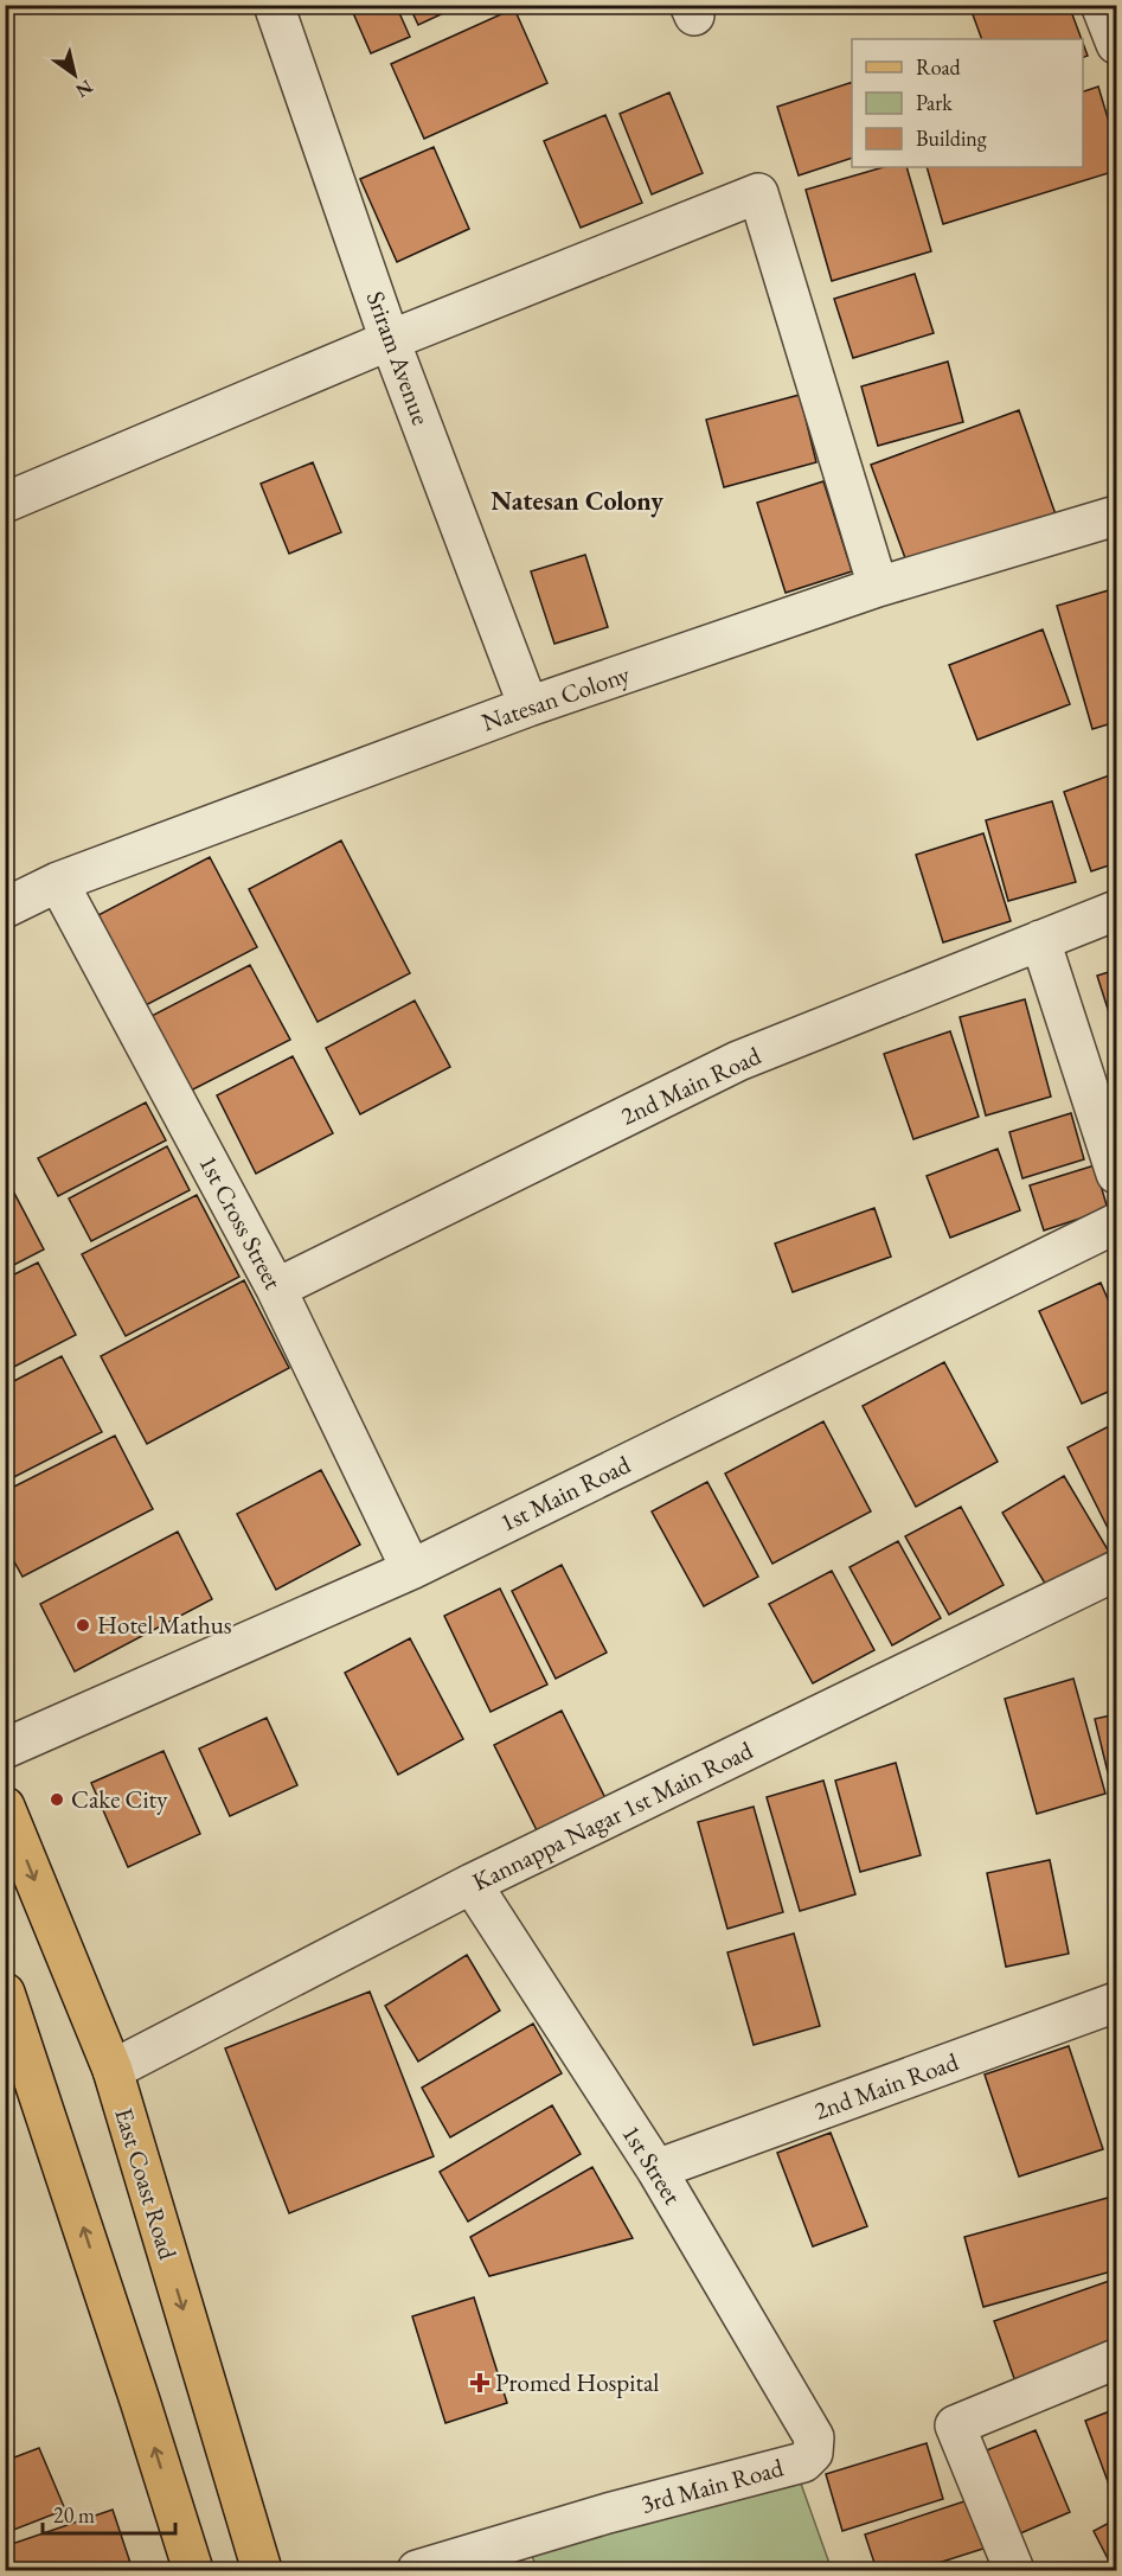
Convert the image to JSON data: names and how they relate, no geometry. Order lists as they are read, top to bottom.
{
  "streets": {
    "main road": ["East Coast Road"],
    "street": [
      "Sriram Avenue",
      "Natesan Colony",
      "2nd Main Road",
      "1st Cross Street",
      "1st Main Road",
      "Kannappa Nagar 1st Main Road",
      "1st Street",
      "3rd Main Road"
    ]
  },
  "crossings": [
    ["Sriram Avenue", "Natesan Colony"],
    ["Natesan Colony", "1st Cross Street"],
    ["2nd Main Road", "1st Cross Street"],
    ["2nd Main Road", "1st Street"],
    ["1st Cross Street", "1st Main Road"],
    ["Kannappa Nagar 1st Main Road", "1st Street"],
    ["Kannappa Nagar 1st Main Road", "East Coast Road"],
    ["1st Street", "3rd Main Road"]
  ],
  "districts": ["Natesan Colony"],
  "places": {
    "other": ["Hotel Mathus", "Cake City"],
    "health": ["Promed Hospital"]
  },
  "legend": ["Road", "Park", "Building"],
  "scale_bar": "20 m",
  "north": "bottom right"
}
